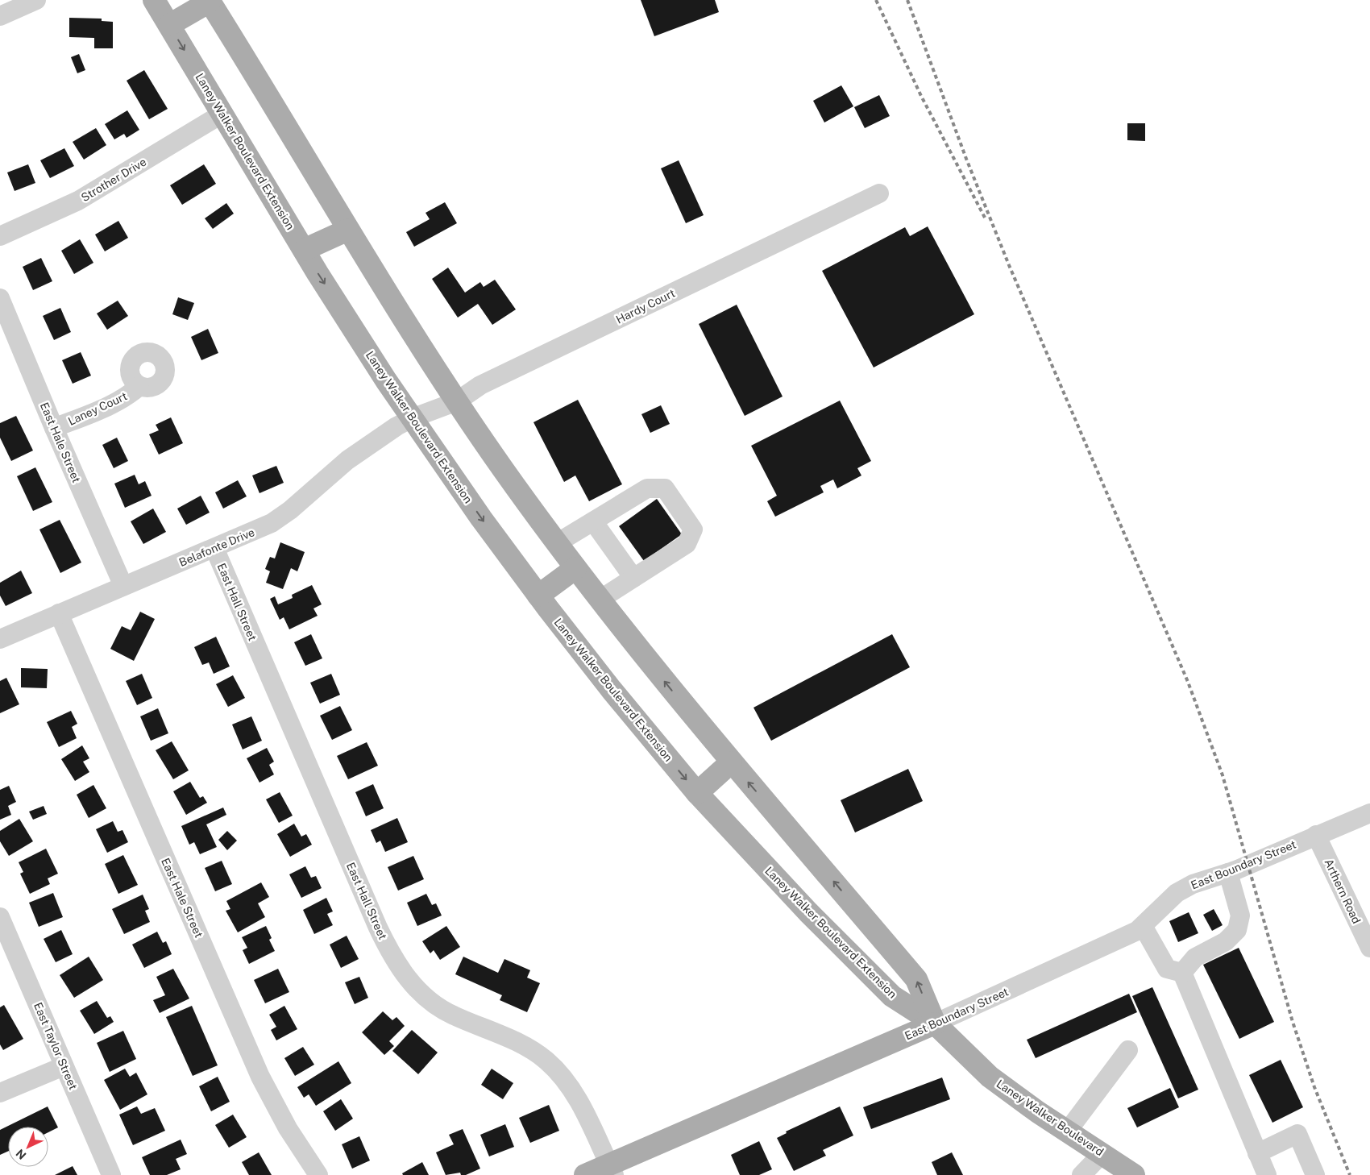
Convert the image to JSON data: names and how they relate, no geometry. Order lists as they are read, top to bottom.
{
  "streets": {
    "main road": ["Laney Walker Boulevard Extension", "East Boundary Street", "Laney Walker Boulevard"],
    "street": [
      "Strother Drive",
      "Hardy Court",
      "Laney Court",
      "East Hale Street",
      "Belafonte Drive",
      "East Hall Street",
      "Arthern Road",
      "East Taylor Street"
    ]
  },
  "crossings": [
    ["Laney Walker Boulevard Extension", "Strother Drive"],
    ["Laney Walker Boulevard Extension", "Hardy Court"],
    ["Laney Walker Boulevard Extension", "Belafonte Drive"],
    ["Laney Walker Boulevard Extension", "East Boundary Street"],
    ["Laney Walker Boulevard Extension", "Laney Walker Boulevard"],
    ["Hardy Court", "Belafonte Drive"],
    ["Laney Court", "East Hale Street"],
    ["East Hale Street", "Belafonte Drive"],
    ["Belafonte Drive", "East Hall Street"],
    ["East Hall Street", "East Boundary Street"],
    ["East Boundary Street", "Arthern Road"],
    ["East Boundary Street", "Laney Walker Boulevard"]
  ],
  "north": "bottom left"
}
